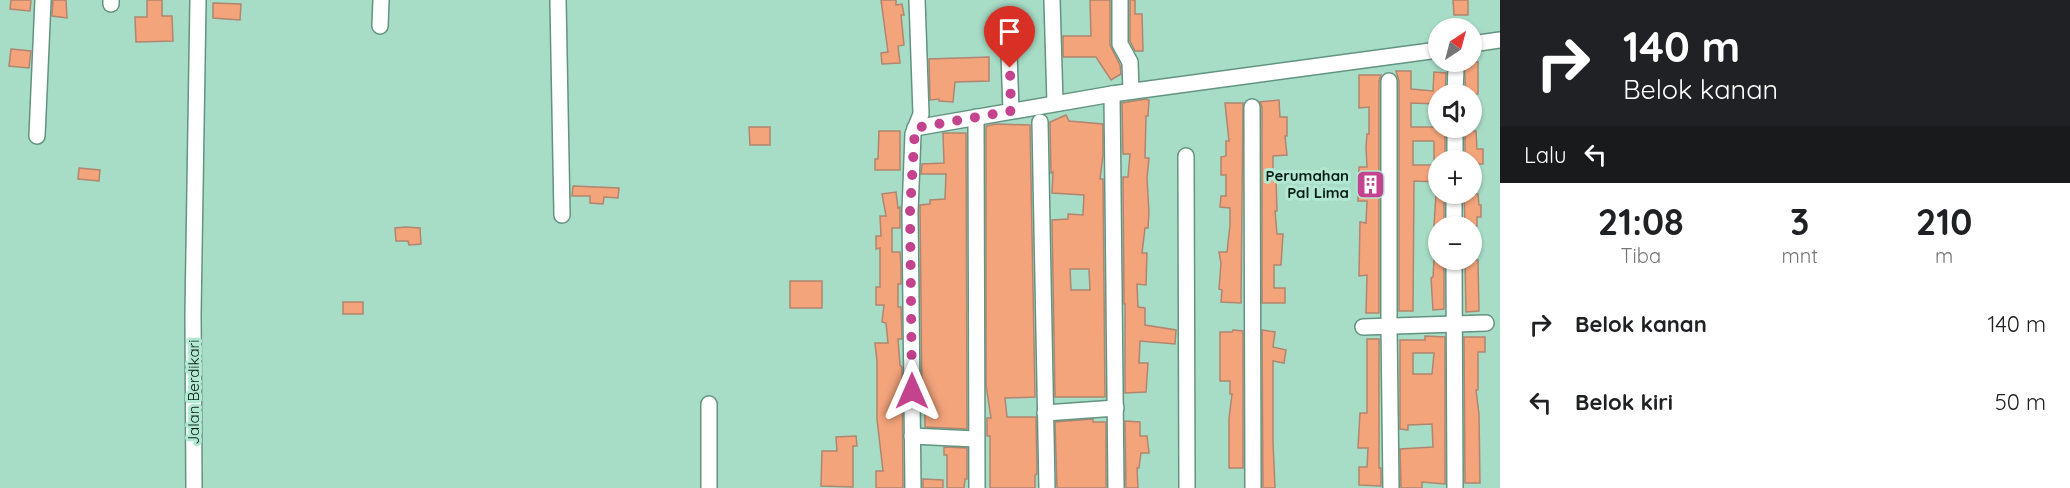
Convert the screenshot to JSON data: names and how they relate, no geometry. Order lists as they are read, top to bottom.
{
  "streets": {
    "street": ["Jalan Berdikari"]
  },
  "places": {
    "building": ["Perumahan Pal Lima"]
  },
  "north": "top right",
  "page": {
    "turn": ["140 m", "Belok kanan"],
    "map_buttons": ["+", "−"],
    "then": "Lalu",
    "eta": [
      "21:08",
      "Tiba",
      "3",
      "mnt",
      "210",
      "m"
    ],
    "list": [
      {
        "name": "Belok kanan",
        "value": "140 m"
      },
      {
        "name": "Belok kiri",
        "value": "50 m"
      }
    ]
  }
}
